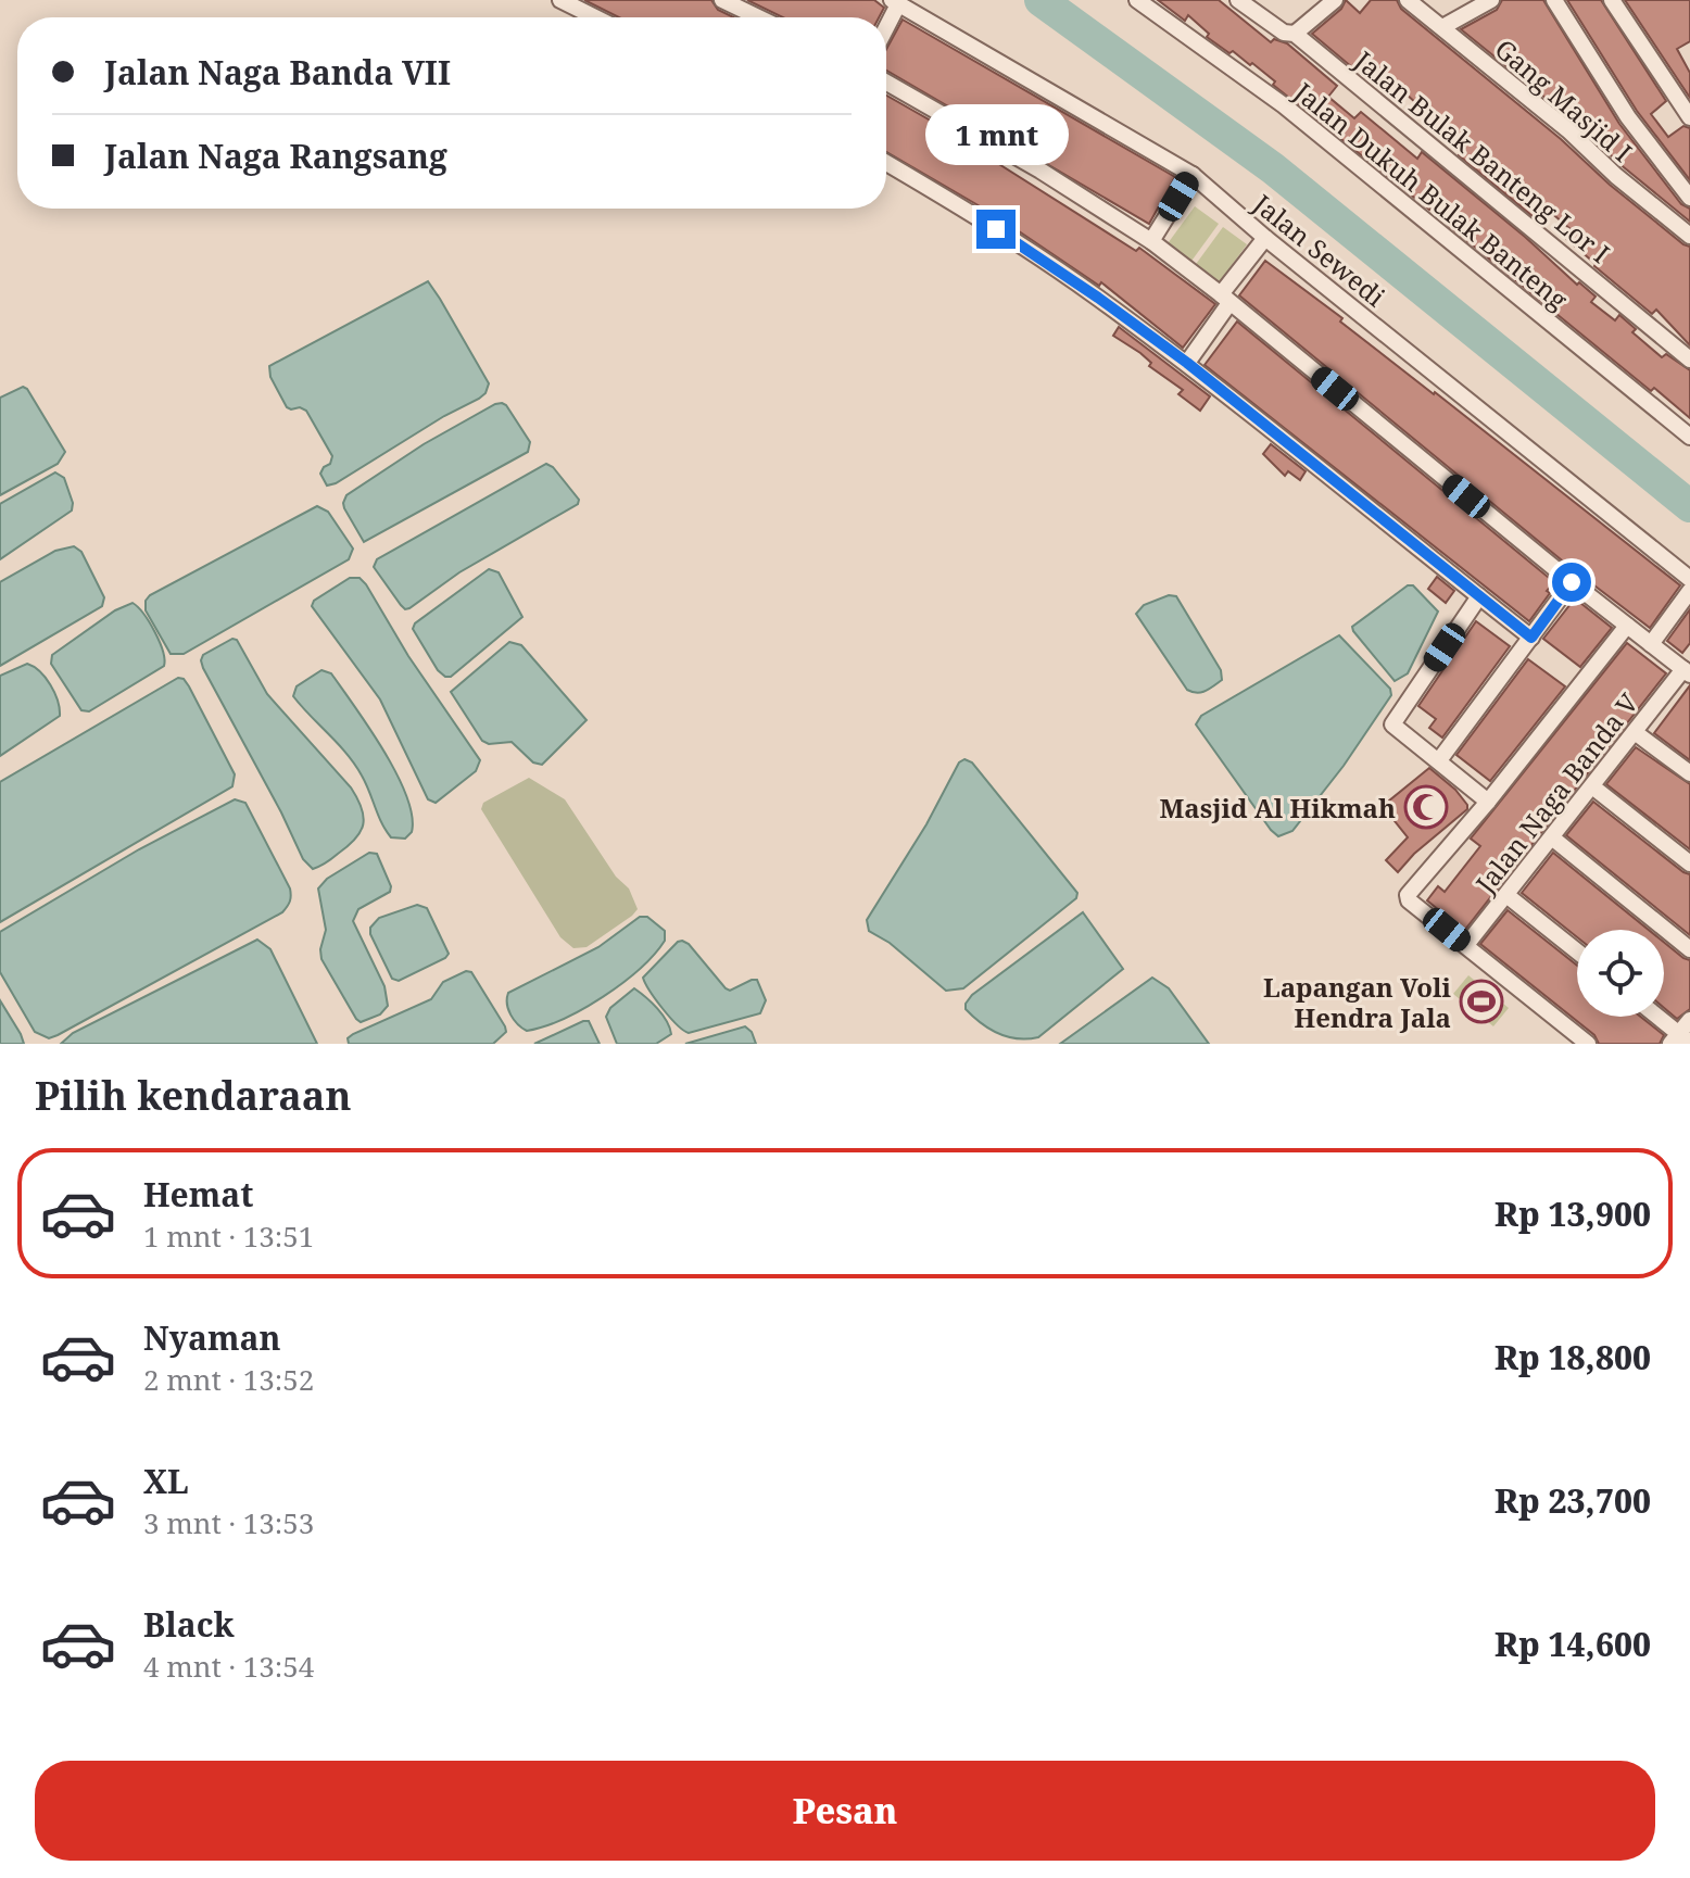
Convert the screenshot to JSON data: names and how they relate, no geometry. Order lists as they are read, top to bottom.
{
  "streets": {
    "street": [
      "Gang Masjid I",
      "Jalan Bulak Banteng Lor I",
      "Jalan Dukuh Bulak Banteng",
      "Jalan Sewedi",
      "Jalan Naga Banda V"
    ]
  },
  "places": {
    "mosque": ["Masjid Al Hikmah"],
    "sports": ["Lapangan Voli Hendra Jala"]
  },
  "page": {
    "banner": ["Jalan Naga Banda VII", "Jalan Naga Rangsang"],
    "bubble": "1 mnt",
    "heading": "Pilih kendaraan",
    "list": [
      {
        "name": "Hemat",
        "note": "1 mnt · 13:51",
        "value": "Rp 13,900"
      },
      {
        "name": "Nyaman",
        "note": "2 mnt · 13:52",
        "value": "Rp 18,800"
      },
      {
        "name": "XL",
        "note": "3 mnt · 13:53",
        "value": "Rp 23,700"
      },
      {
        "name": "Black",
        "note": "4 mnt · 13:54",
        "value": "Rp 14,600"
      }
    ],
    "buttons": "Pesan"
  }
}
